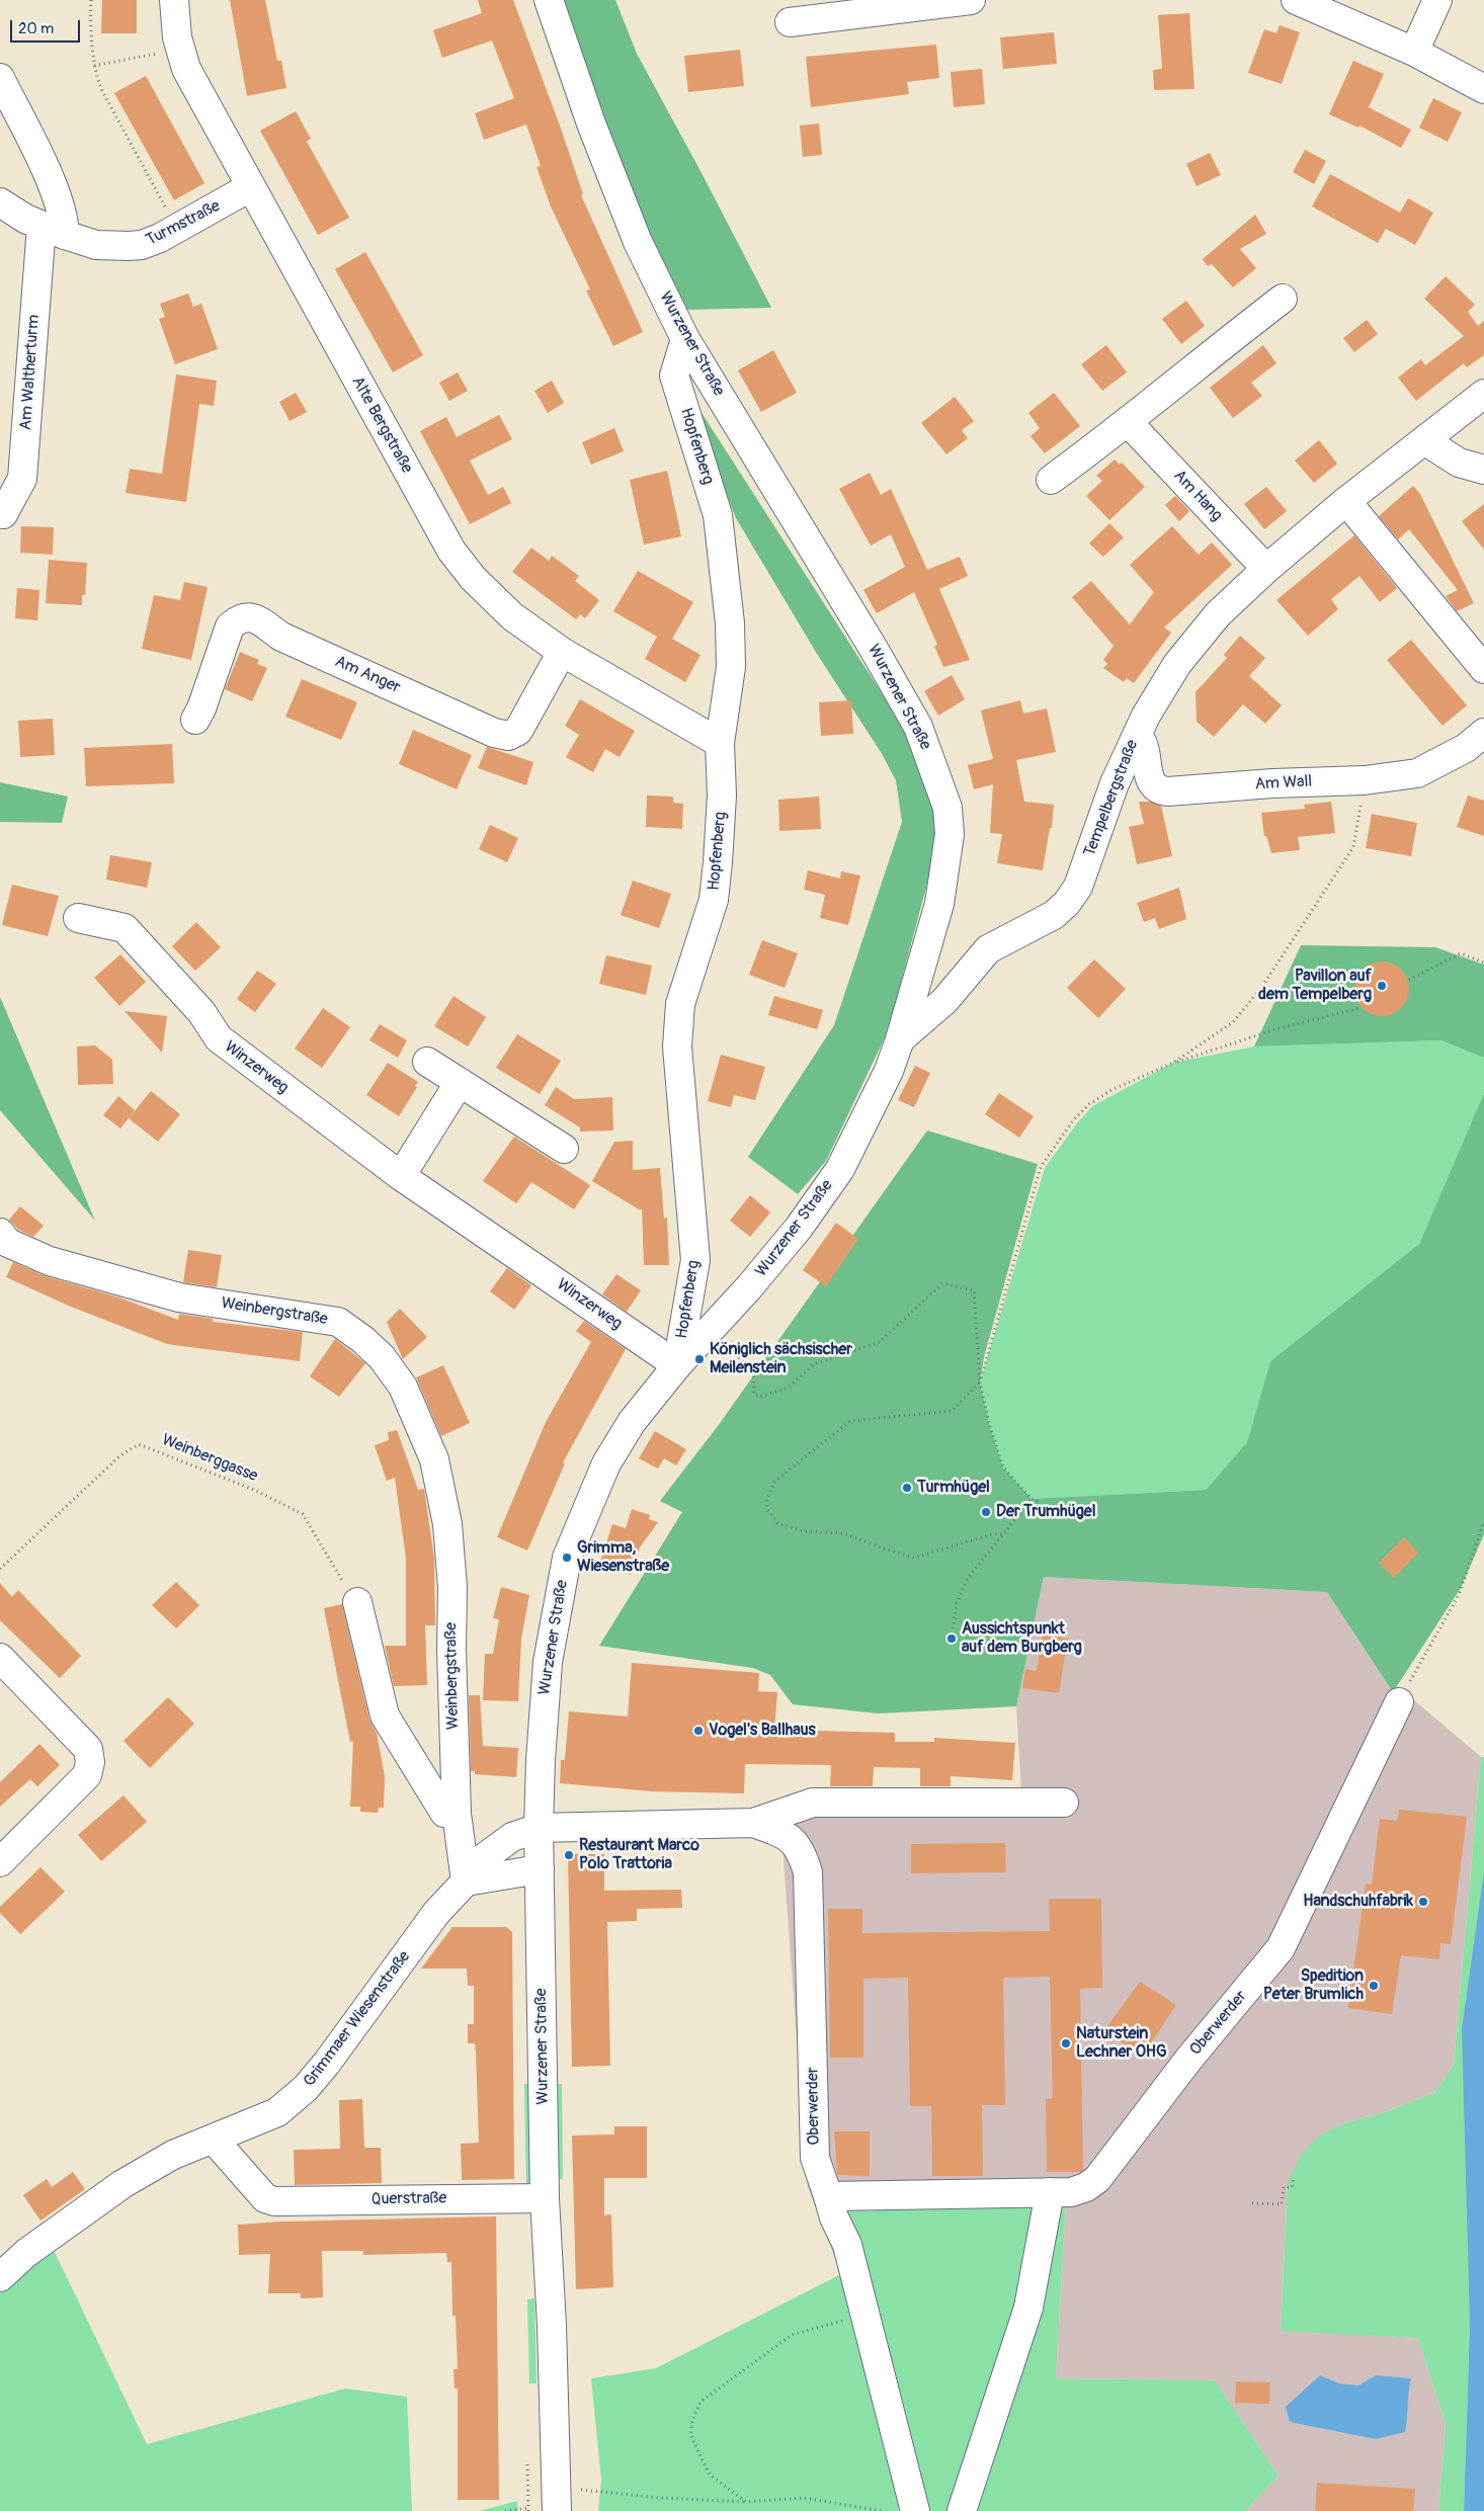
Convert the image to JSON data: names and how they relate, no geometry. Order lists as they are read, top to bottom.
{
  "streets": {
    "street": [
      "Turmstraße",
      "Wurzener Straße",
      "Am Waltherturm",
      "Alte Bergstraße",
      "Hopfenberg",
      "Am Hang",
      "Am Anger",
      "Am Wall",
      "Tempelbergstraße",
      "Winzerweg",
      "Weinbergstraße",
      "Grimmaer Wiesenstraße",
      "Oberwerder",
      "Querstraße"
    ],
    "path": ["Weinberggasse"]
  },
  "crossings": [
    ["Turmstraße", "Am Waltherturm"],
    ["Turmstraße", "Alte Bergstraße"],
    ["Wurzener Straße", "Hopfenberg"],
    ["Wurzener Straße", "Tempelbergstraße"],
    ["Wurzener Straße", "Winzerweg"],
    ["Wurzener Straße", "Grimmaer Wiesenstraße"],
    ["Wurzener Straße", "Oberwerder"],
    ["Wurzener Straße", "Querstraße"],
    ["Alte Bergstraße", "Hopfenberg"],
    ["Alte Bergstraße", "Am Anger"],
    ["Hopfenberg", "Winzerweg"],
    ["Am Hang", "Tempelbergstraße"],
    ["Am Wall", "Tempelbergstraße"],
    ["Weinbergstraße", "Grimmaer Wiesenstraße"],
    ["Grimmaer Wiesenstraße", "Oberwerder"],
    ["Grimmaer Wiesenstraße", "Querstraße"]
  ],
  "places": [
    "Pavillon auf dem Tempelberg",
    "Königlich sächsischer Meilenstein",
    "Turmhügel",
    "Der Trumhügel",
    "Grimma, Wiesenstraße",
    "Aussichtspunkt auf dem Burgberg",
    "Vogel's Ballhaus",
    "Restaurant Marco Polo Trattoria",
    "Handschuhfabrik",
    "Spedition Peter Brumlich",
    "Naturstein Lechner OHG"
  ],
  "scale_bar": "20 m"
}
